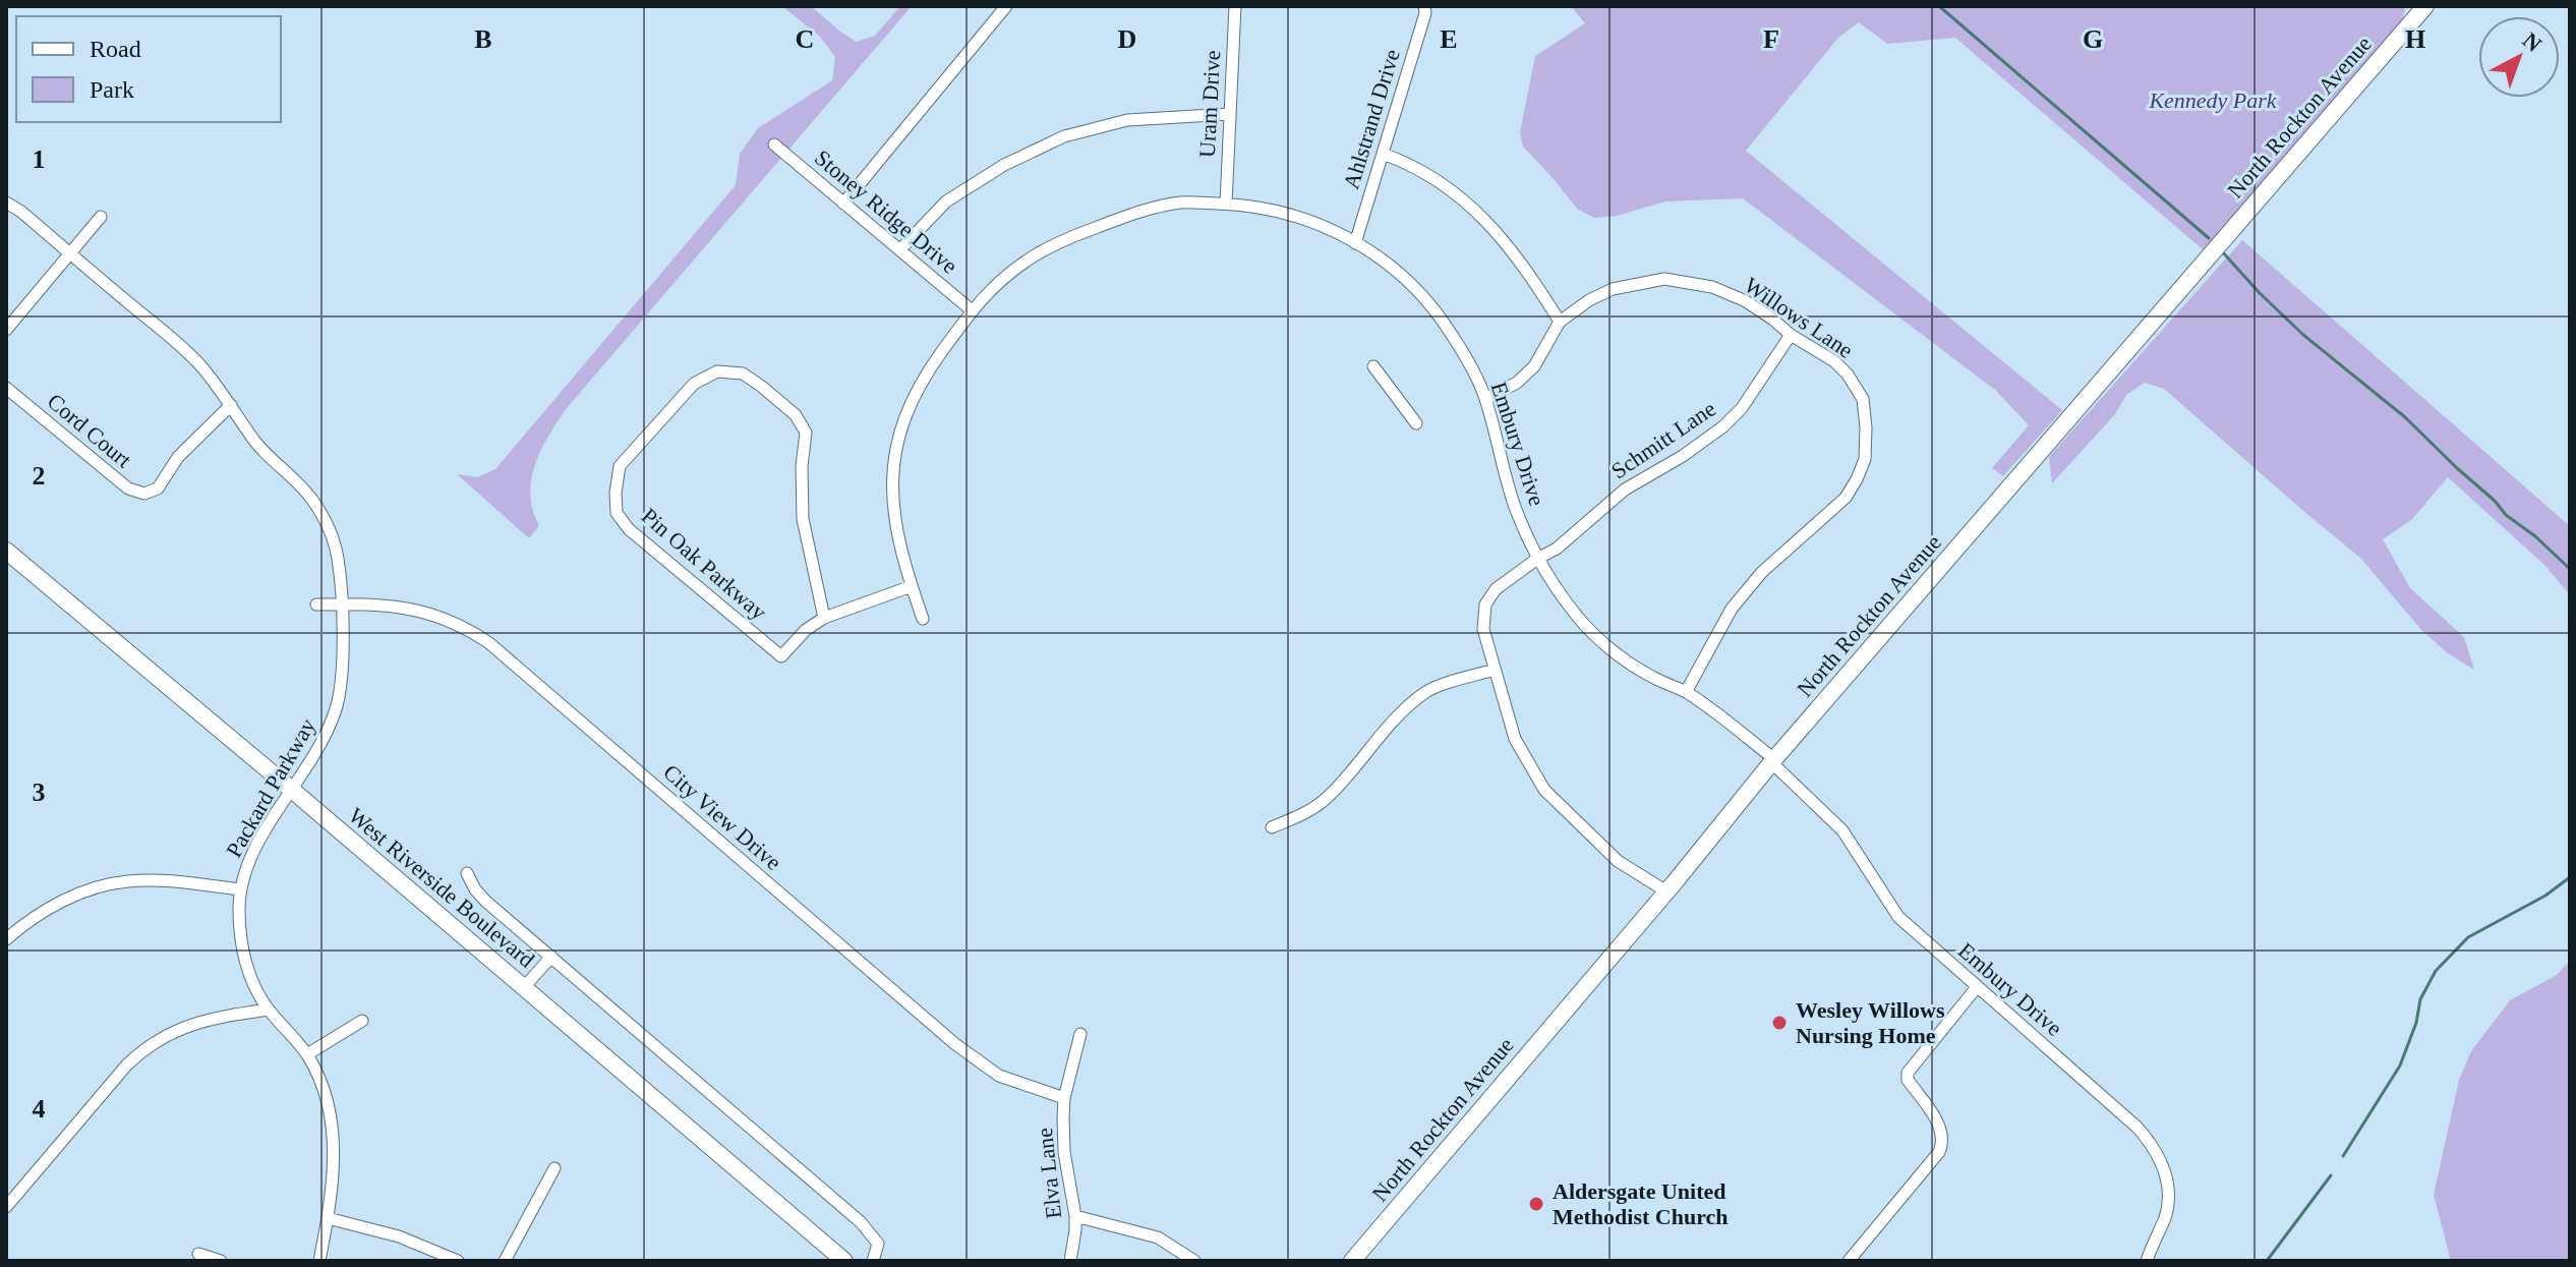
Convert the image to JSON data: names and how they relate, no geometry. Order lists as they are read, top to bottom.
{
  "streets": {
    "street": [
      "Uram Drive",
      "North Rockton Avenue",
      "Ahlstrand Drive",
      "Stoney Ridge Drive",
      "Willows Lane",
      "Cord Court",
      "Schmitt Lane",
      "Embury Drive",
      "Pin Oak Parkway",
      "Packard Parkway",
      "City View Drive",
      "West Riverside Boulevard",
      "Elva Lane"
    ]
  },
  "crossings": [
    ["Uram Drive", "Embury Drive"],
    ["North Rockton Avenue", "Embury Drive"],
    ["Ahlstrand Drive", "Embury Drive"],
    ["Stoney Ridge Drive", "Embury Drive"],
    ["Willows Lane", "Schmitt Lane"],
    ["Willows Lane", "Embury Drive"],
    ["Cord Court", "Packard Parkway"],
    ["Schmitt Lane", "Embury Drive"],
    ["Packard Parkway", "City View Drive"],
    ["Packard Parkway", "West Riverside Boulevard"],
    ["City View Drive", "Elva Lane"]
  ],
  "parks": ["Kennedy Park"],
  "places": ["Wesley Willows Nursing Home", "Aldersgate United Methodist Church"],
  "legend": ["Road", "Park"],
  "north": "top right",
  "grid": {
    "columns": [
      "B",
      "C",
      "D",
      "E",
      "F",
      "G",
      "H"
    ],
    "rows": [
      "1",
      "2",
      "3",
      "4"
    ]
  }
}
